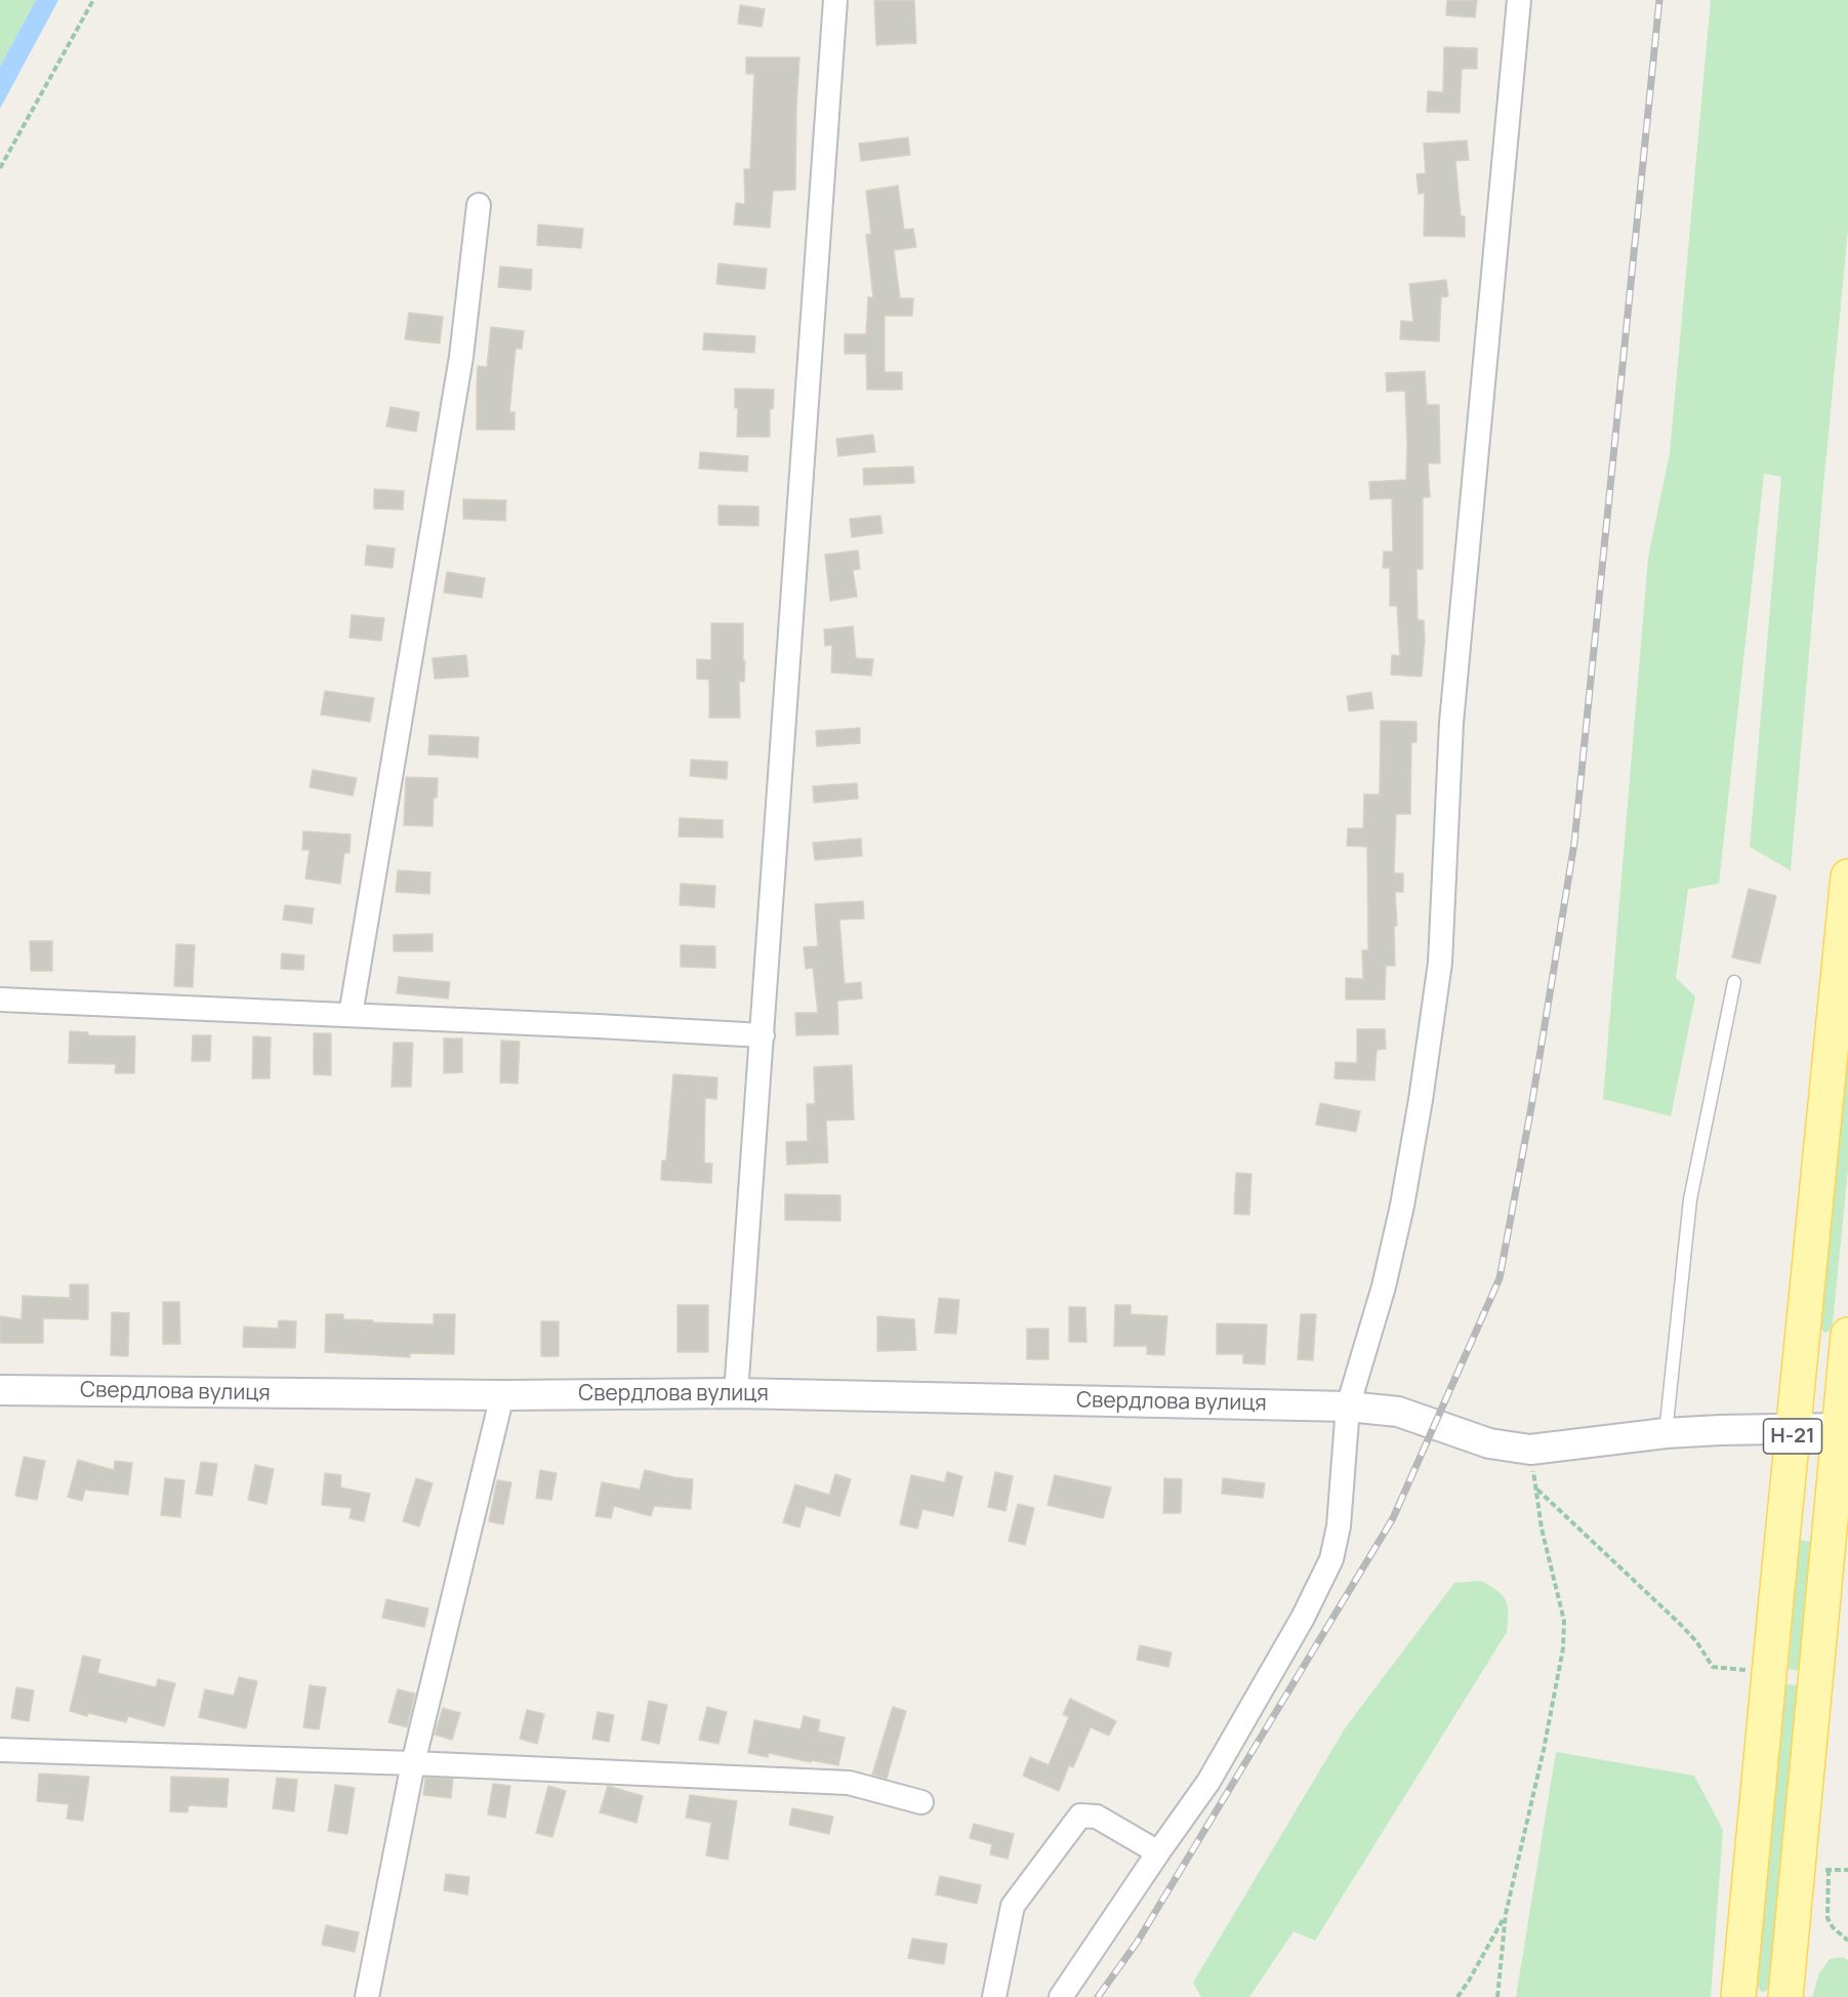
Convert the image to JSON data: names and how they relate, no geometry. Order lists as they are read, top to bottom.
{
  "streets": {
    "main road": ["Н-21"],
    "street": ["Свердлова вулиця"]
  },
  "crossings": [
    ["Свердлова вулиця", "Н-21"]
  ]
}
